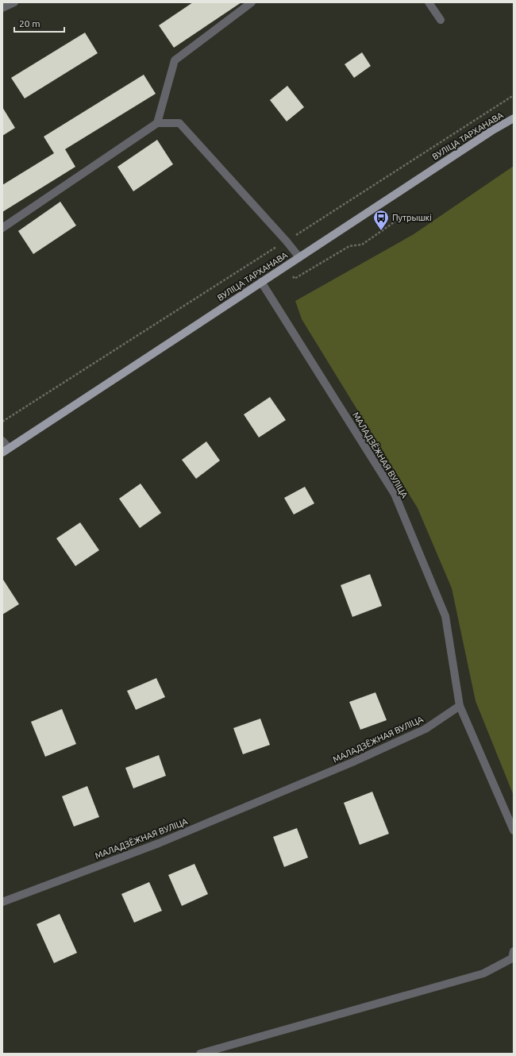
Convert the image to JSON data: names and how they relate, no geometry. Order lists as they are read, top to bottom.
{
  "streets": {
    "main road": ["ВУЛІЦА ТАРХАНАВА"],
    "street": ["МАЛАДЗЁЖНАЯ ВУЛІЦА"]
  },
  "crossings": [
    ["ВУЛІЦА ТАРХАНАВА", "МАЛАДЗЁЖНАЯ ВУЛІЦА"]
  ],
  "places": {
    "bus stop": ["Путрышкі"]
  },
  "scale_bar": "20 m"
}
